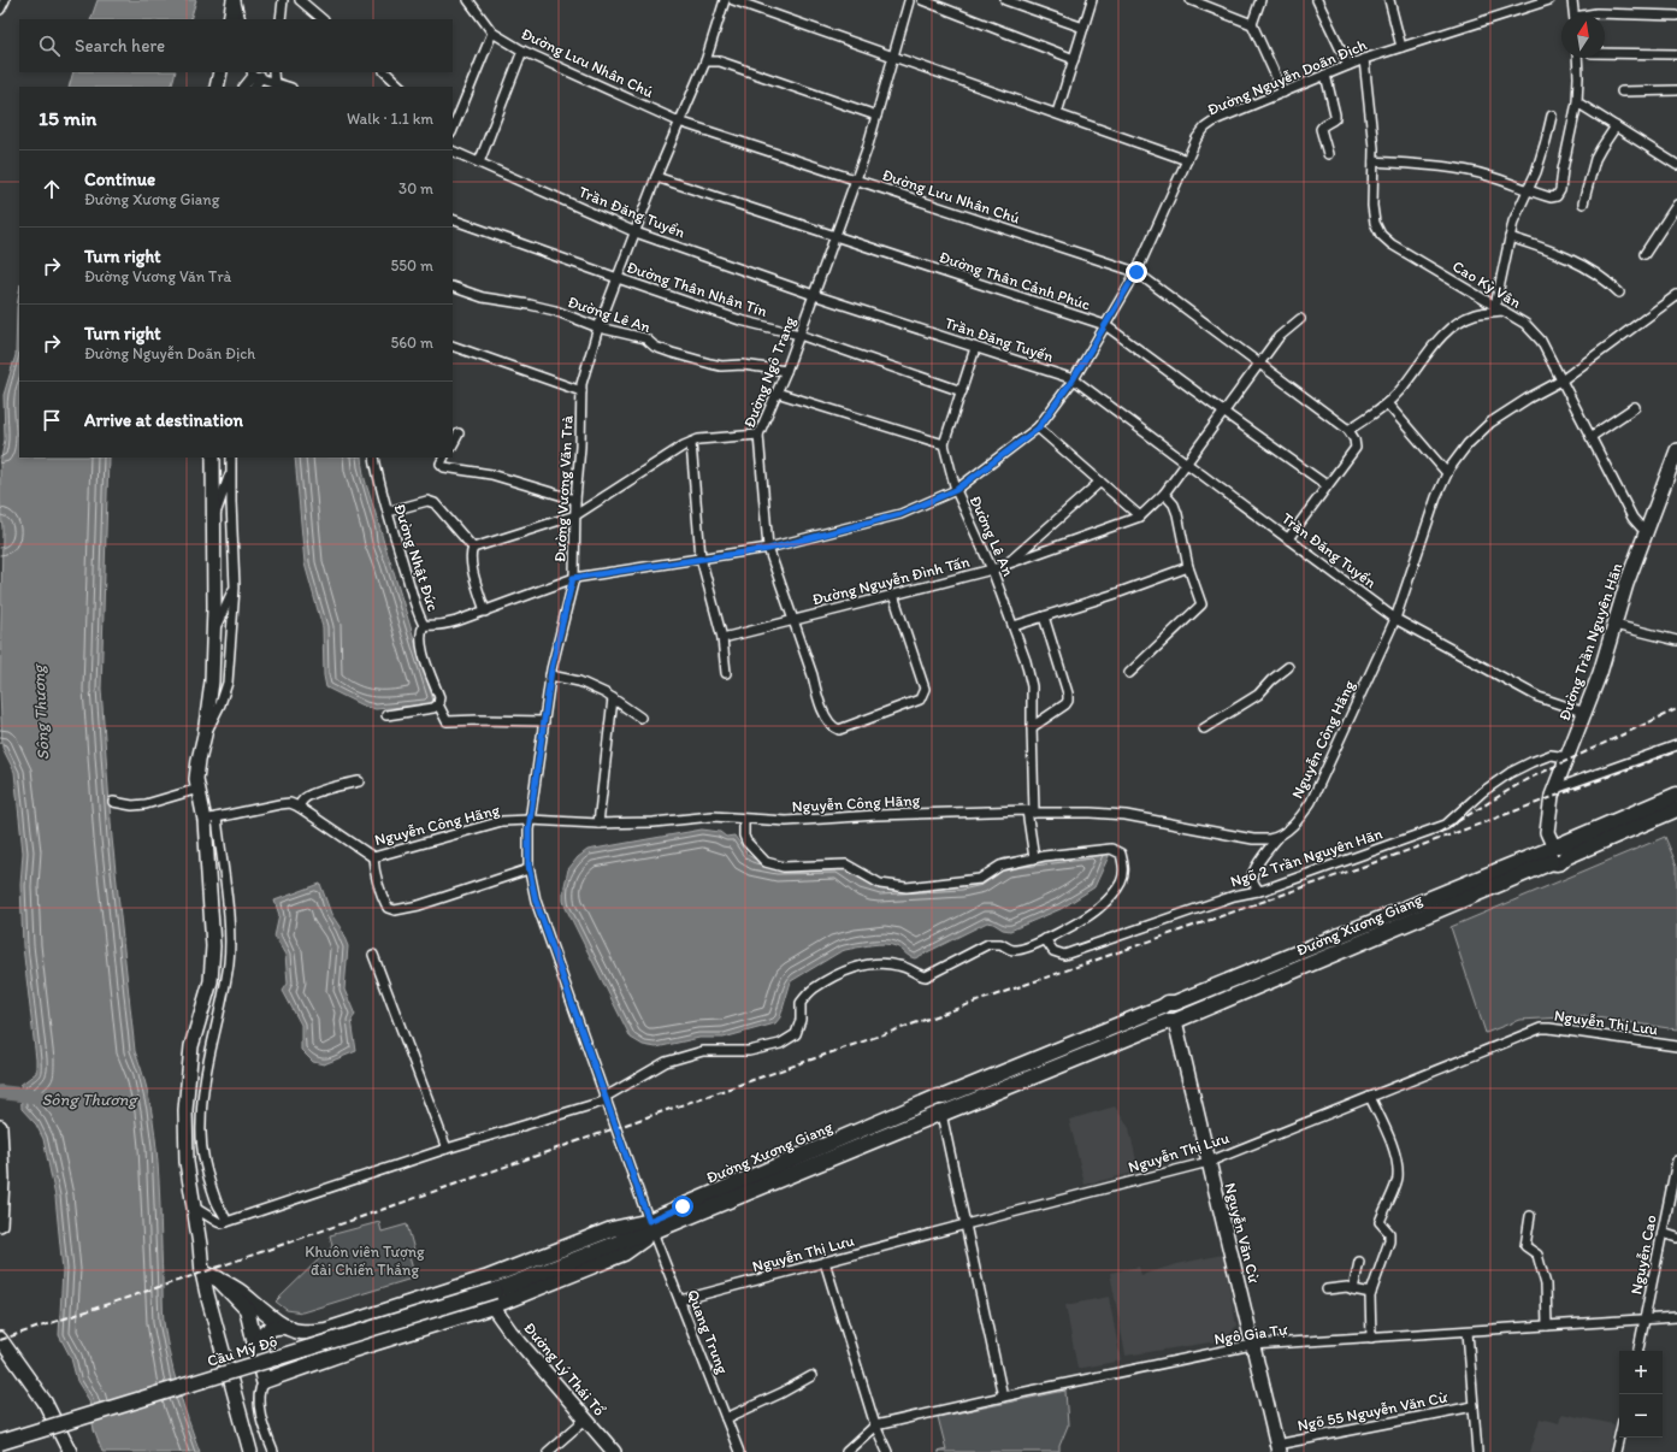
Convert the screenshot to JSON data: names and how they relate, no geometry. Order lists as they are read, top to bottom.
{
  "streets": {
    "main road": ["Đường Xương Giang", "Cầu Mỹ Độ"],
    "street": [
      "Đường Lưu Nhân Chú",
      "Đường Nguyễn Doãn Địch",
      "Trần Đăng Tuyển",
      "Đường Thân Cảnh Phúc",
      "Cao Kỳ Vân",
      "Đường Thân Nhân Tín",
      "Đường Lê An",
      "Đường Ngô Trang",
      "Đường Vương Văn Trà",
      "Đường Nhật Đức",
      "Đường Nguyễn Đình Tấn",
      "Đường Trần Nguyên Hãn",
      "Nguyễn Công Hãng",
      "Ngõ 2 Trần Nguyên Hãn",
      "Nguyễn Thị Lưu",
      "Nguyễn Văn Cừ",
      "Nguyễn Cao",
      "Quang Trung",
      "Ngô Gia Tự",
      "Đường Lý Thái Tổ",
      "Ngõ 55 Nguyễn Văn Cừ"
    ]
  },
  "crossings": [
    ["Đường Lưu Nhân Chú", "Đường Nguyễn Doãn Địch"],
    ["Đường Lưu Nhân Chú", "Đường Ngô Trang"],
    ["Đường Lưu Nhân Chú", "Đường Vương Văn Trà"],
    ["Đường Lưu Nhân Chú", "Đường Nguyễn Đình Tấn"],
    ["Đường Nguyễn Doãn Địch", "Trần Đăng Tuyển"],
    ["Đường Nguyễn Doãn Địch", "Đường Thân Cảnh Phúc"],
    ["Đường Nguyễn Doãn Địch", "Cao Kỳ Vân"],
    ["Đường Nguyễn Doãn Địch", "Đường Lê An"],
    ["Đường Nguyễn Doãn Địch", "Đường Ngô Trang"],
    ["Đường Nguyễn Doãn Địch", "Đường Vương Văn Trà"],
    ["Đường Nguyễn Doãn Địch", "Đường Nhật Đức"],
    ["Trần Đăng Tuyển", "Đường Ngô Trang"],
    ["Trần Đăng Tuyển", "Đường Vương Văn Trà"],
    ["Trần Đăng Tuyển", "Đường Nguyễn Đình Tấn"],
    ["Trần Đăng Tuyển", "Đường Trần Nguyên Hãn"],
    ["Trần Đăng Tuyển", "Nguyễn Công Hãng"],
    ["Đường Thân Cảnh Phúc", "Đường Ngô Trang"],
    ["Đường Thân Cảnh Phúc", "Đường Vương Văn Trà"],
    ["Đường Thân Cảnh Phúc", "Đường Nguyễn Đình Tấn"],
    ["Cao Kỳ Vân", "Đường Trần Nguyên Hãn"],
    ["Cao Kỳ Vân", "Nguyễn Công Hãng"],
    ["Đường Thân Nhân Tín", "Đường Ngô Trang"],
    ["Đường Thân Nhân Tín", "Đường Vương Văn Trà"],
    ["Đường Lê An", "Đường Ngô Trang"],
    ["Đường Lê An", "Đường Vương Văn Trà"],
    ["Đường Lê An", "Đường Nguyễn Đình Tấn"],
    ["Đường Lê An", "Nguyễn Công Hãng"],
    ["Đường Ngô Trang", "Đường Nguyễn Đình Tấn"],
    ["Đường Vương Văn Trà", "Đường Nhật Đức"],
    ["Đường Vương Văn Trà", "Nguyễn Công Hãng"],
    ["Đường Vương Văn Trà", "Đường Xương Giang"],
    ["Đường Vương Văn Trà", "Quang Trung"],
    ["Đường Trần Nguyên Hãn", "Ngõ 2 Trần Nguyên Hãn"],
    ["Đường Trần Nguyên Hãn", "Đường Xương Giang"],
    ["Đường Xương Giang", "Nguyễn Văn Cừ"],
    ["Đường Xương Giang", "Quang Trung"],
    ["Đường Xương Giang", "Cầu Mỹ Độ"],
    ["Nguyễn Thị Lưu", "Nguyễn Văn Cừ"],
    ["Nguyễn Thị Lưu", "Quang Trung"],
    ["Nguyễn Văn Cừ", "Ngô Gia Tự"],
    ["Nguyễn Văn Cừ", "Ngõ 55 Nguyễn Văn Cừ"],
    ["Nguyễn Cao", "Ngô Gia Tự"]
  ],
  "water": ["Sông Thương"],
  "parks": ["Khuôn viên Tượng đài Chiến Thắng"],
  "north": "top",
  "page": {
    "search": "Search here",
    "heading": ["15 min", "Walk · 1.1 km"],
    "list": [
      ["Continue", "Đường Xương Giang", "30 m"],
      ["Turn right", "Đường Vương Văn Trà", "550 m"],
      ["Turn right", "Đường Nguyễn Doãn Địch", "560 m"],
      "Arrive at destination"
    ],
    "map_buttons": ["+", "−"]
  }
}
